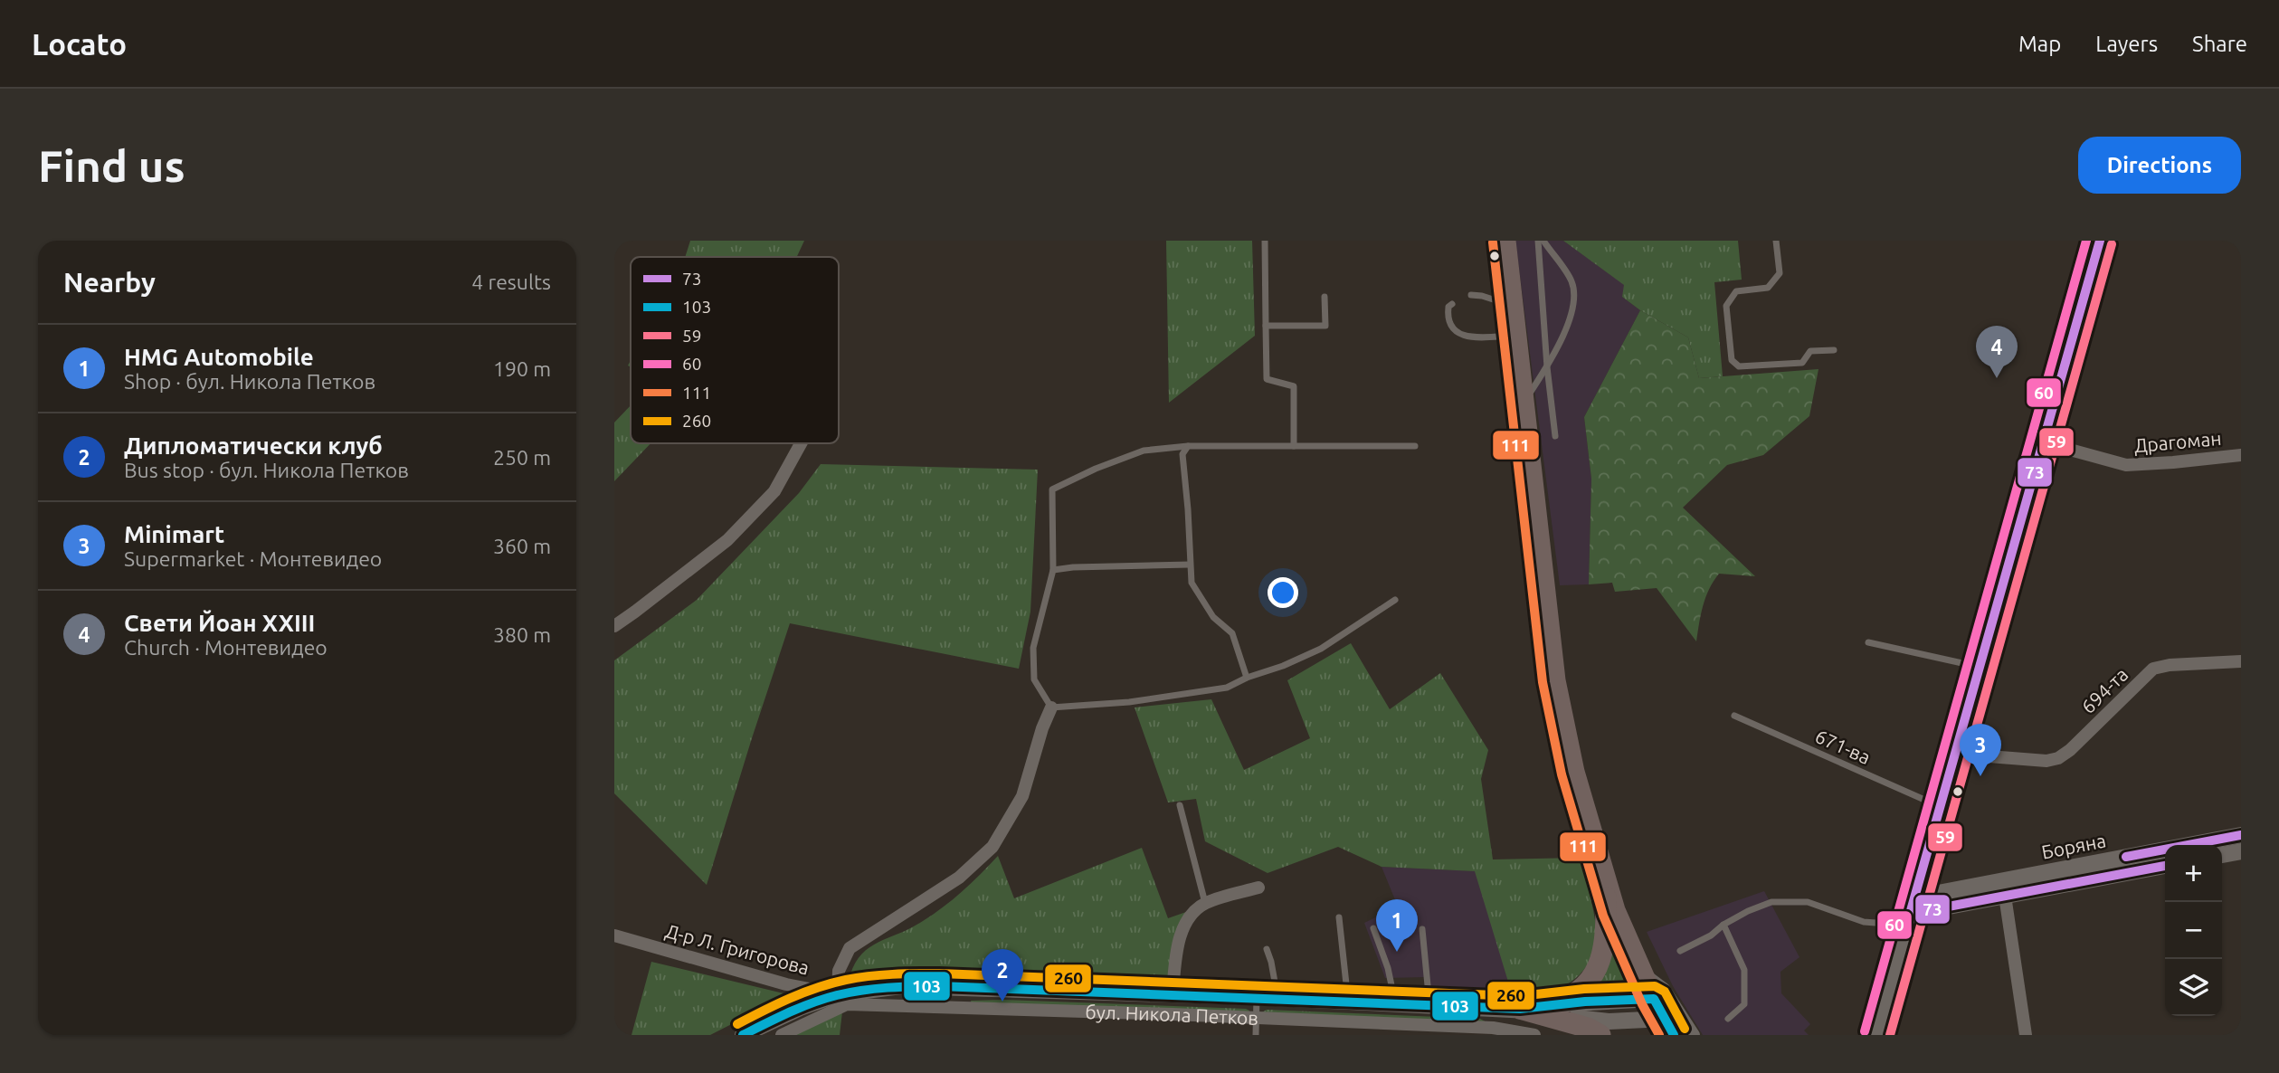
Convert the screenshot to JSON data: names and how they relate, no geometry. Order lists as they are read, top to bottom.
{
  "streets": {
    "highway": ["бул. Никола Петков"],
    "street": [
      "Драгоман",
      "694-та",
      "Боряна",
      "Д-р Л. Григорова"
    ],
    "lane": ["671-ва"]
  },
  "crossings": [
    ["Д-р Л. Григорова", "бул. Никола Петков"]
  ],
  "lines": [
    "transit line 73",
    "transit line 60",
    "transit line 111",
    "transit line 59",
    "transit line 260",
    "transit line 103"
  ],
  "legend": [
    "73",
    "103",
    "59",
    "60",
    "111",
    "260"
  ],
  "page": {
    "header": "Locato",
    "nav": ["Map", "Layers", "Share"],
    "buttons": "Directions",
    "title": "Find us",
    "heading": ["Nearby", "4 results"],
    "list": [
      {
        "mark": "1",
        "name": "HMG Automobile",
        "note": "Shop · бул. Никола Петков",
        "value": "190 m"
      },
      {
        "mark": "2",
        "name": "Дипломатически клуб",
        "note": "Bus stop · бул. Никола Петков",
        "value": "250 m"
      },
      {
        "mark": "3",
        "name": "Minimart",
        "note": "Supermarket · Монтевидео",
        "value": "360 m"
      },
      {
        "mark": "4",
        "name": "Свети Йоан XXIII",
        "note": "Church · Монтевидео",
        "value": "380 m"
      }
    ],
    "pins": [
      "4",
      "3",
      "1",
      "2"
    ],
    "map_buttons": ["+", "−"]
  }
}
